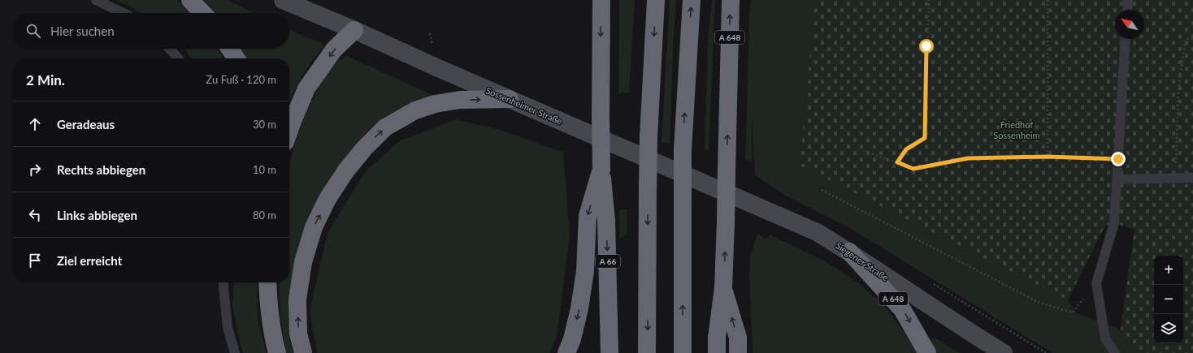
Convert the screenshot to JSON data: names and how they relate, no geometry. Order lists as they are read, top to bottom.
{
  "streets": {
    "highway": ["A 648", "A 66"],
    "main road": ["Sossenheimer Straße", "Siegener Straße"]
  },
  "crossings": [
    ["A 648", "Siegener Straße"],
    ["Sossenheimer Straße", "Siegener Straße"]
  ],
  "parks": ["Friedhof Sossenheim"],
  "north": "top left",
  "page": {
    "search": "Hier suchen",
    "heading": ["2 Min.", "Zu Fuß · 120 m"],
    "list": [
      ["Geradeaus", "30 m"],
      ["Rechts abbiegen", "10 m"],
      ["Links abbiegen", "80 m"],
      "Ziel erreicht"
    ],
    "map_buttons": ["+", "−"]
  }
}
